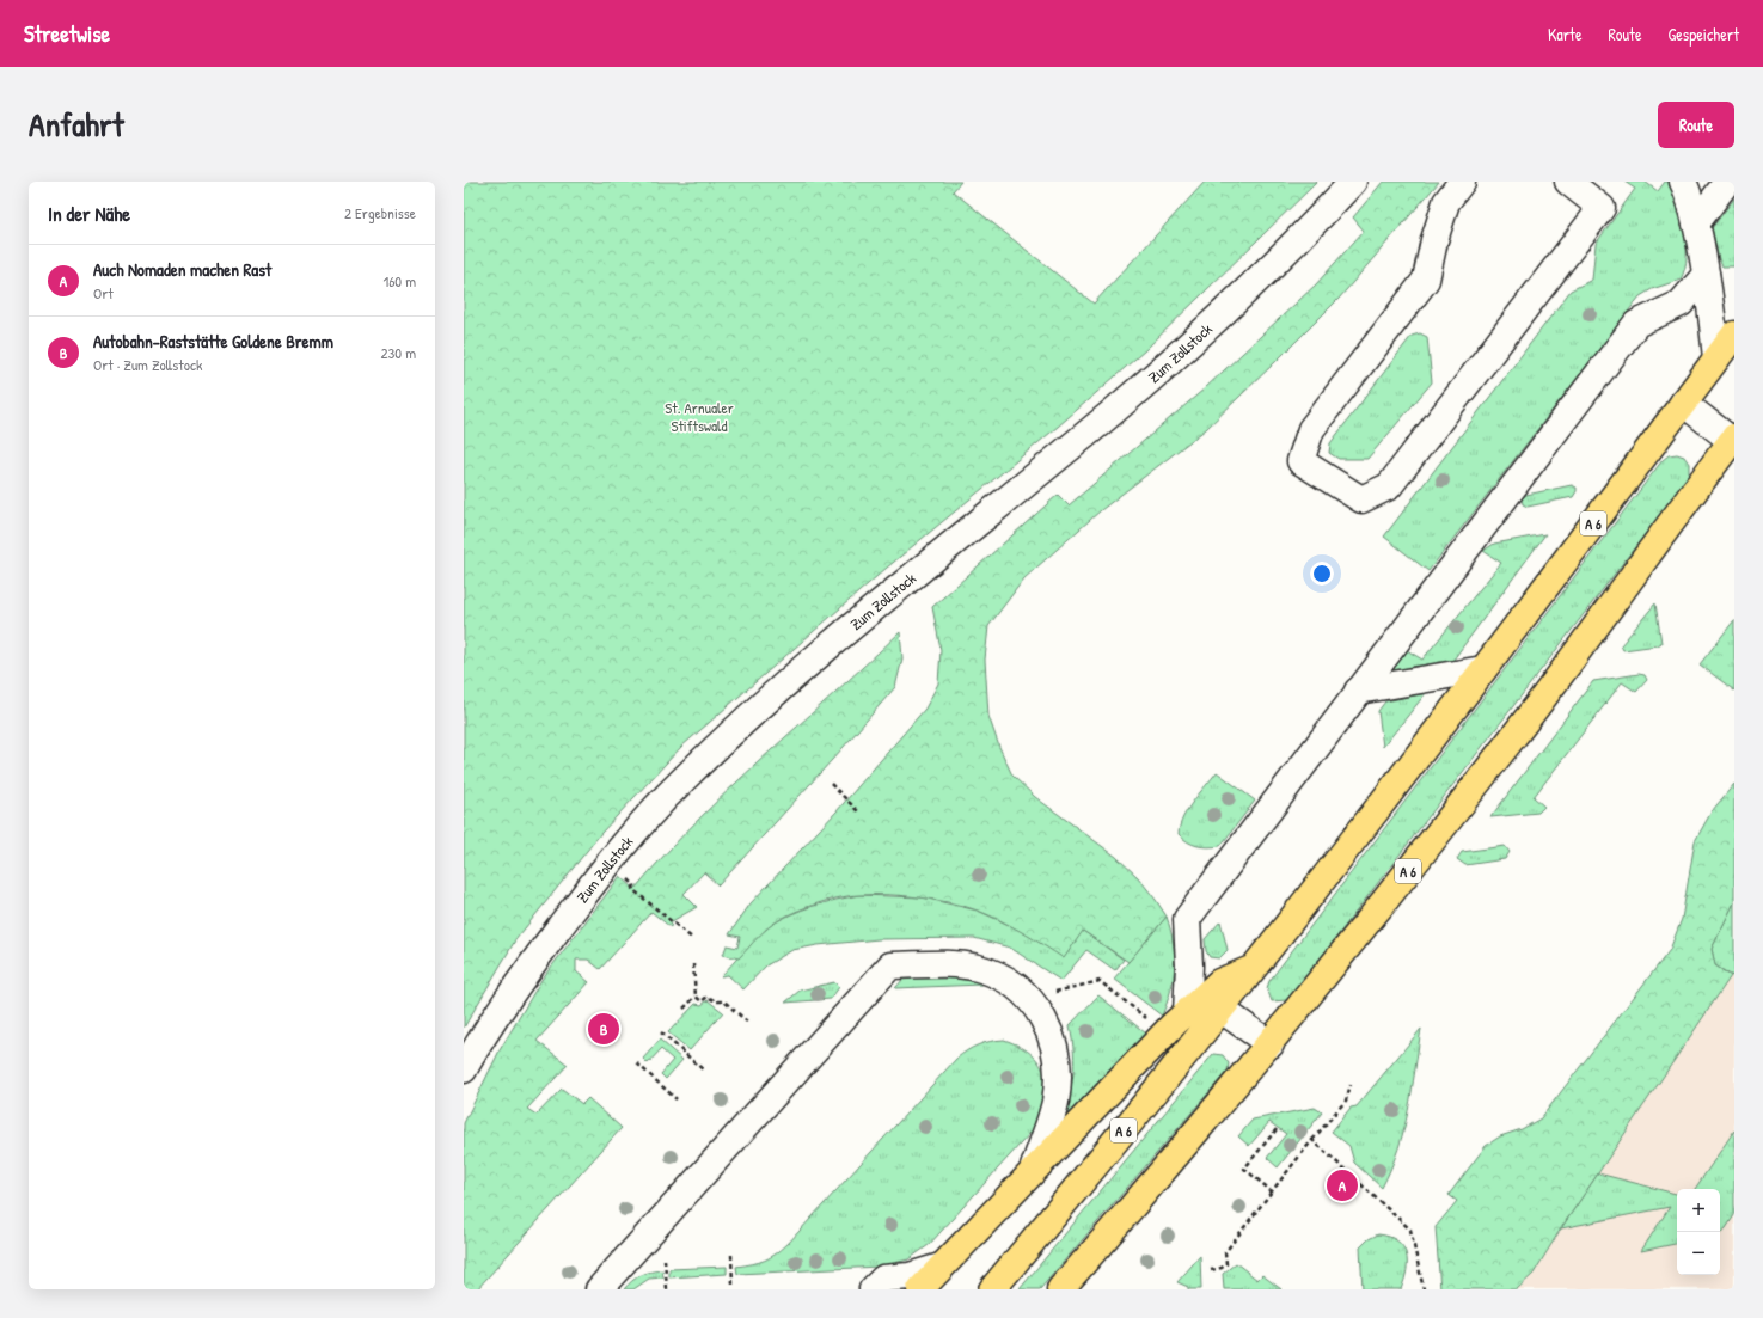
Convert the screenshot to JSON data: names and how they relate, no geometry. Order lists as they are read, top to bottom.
{
  "streets": {
    "highway": ["A 6"],
    "street": ["Zum Zollstock"]
  },
  "parks": ["St. Arnualer Stiftswald"],
  "page": {
    "header": "Streetwise",
    "nav": ["Karte", "Route", "Gespeichert"],
    "title": "Anfahrt",
    "buttons": "Route",
    "heading": ["In der Nähe", "2 Ergebnisse"],
    "list": [
      {
        "mark": "A",
        "name": "Auch Nomaden machen Rast",
        "note": "Ort",
        "value": "160 m"
      },
      {
        "mark": "B",
        "name": "Autobahn-Raststätte Goldene Bremm",
        "note": "Ort · Zum Zollstock",
        "value": "230 m"
      }
    ],
    "pins": ["B", "A"],
    "map_buttons": ["+", "−"]
  }
}
